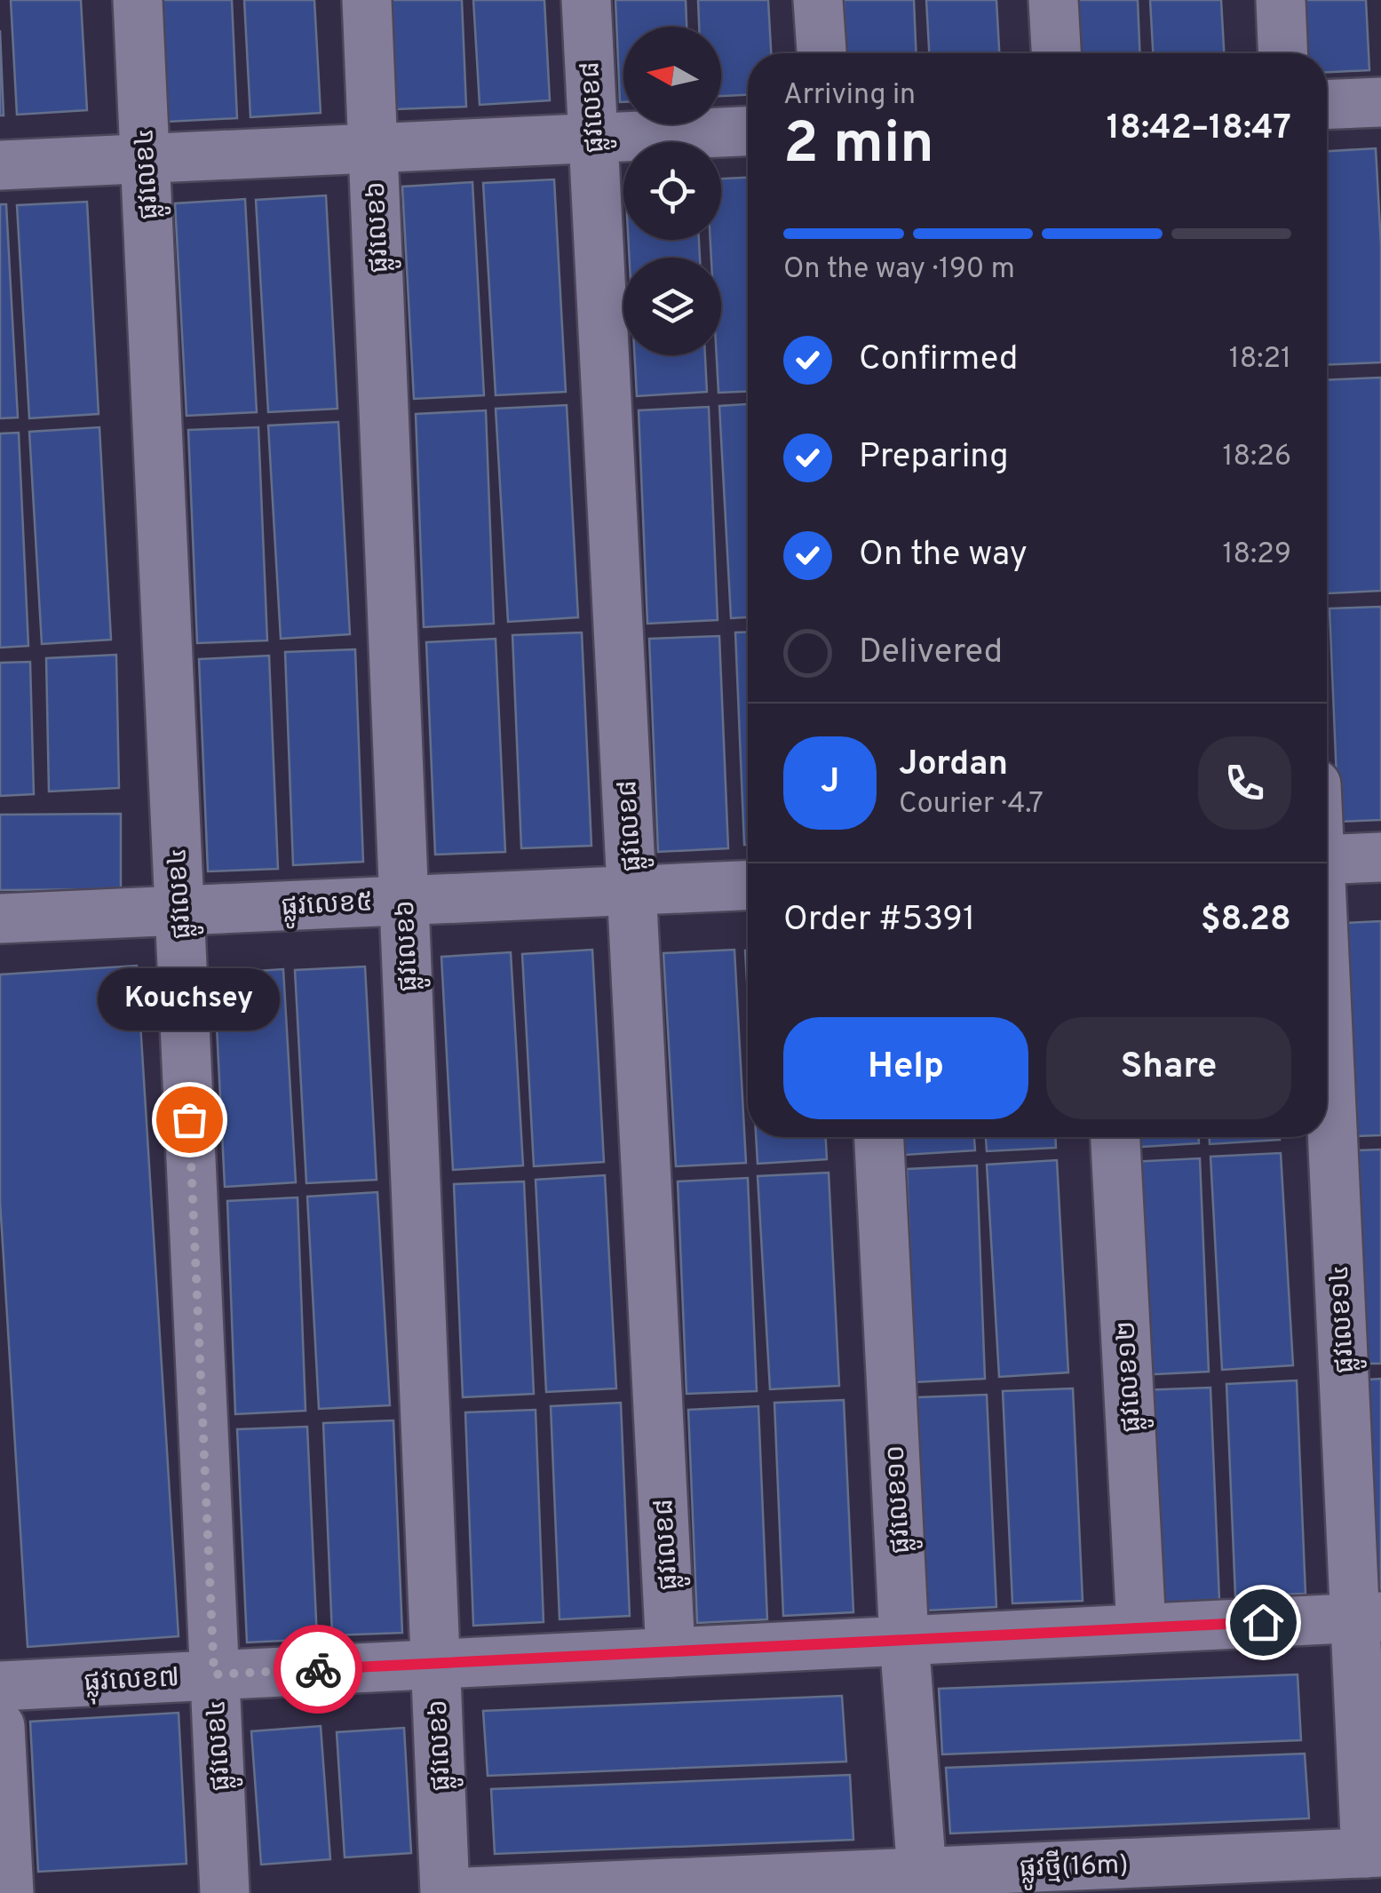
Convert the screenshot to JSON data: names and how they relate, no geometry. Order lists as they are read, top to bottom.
{
  "streets": {
    "street": [
      "ផ្លូវលេខ៨",
      "ផ្លូវលេខ៤",
      "ផ្លូវលេខ៦",
      "ផ្លូវលេខ៥",
      "ផ្លូវលេខ១៤",
      "ផ្លូវលេខ១២",
      "ផ្លូវលេខ១០",
      "ផ្លុវលេខ៧",
      "ផ្លូវថ្មី(16m)"
    ]
  },
  "crossings": [
    ["ផ្លូវលេខ៨", "ផ្លូវលេខ៥"],
    ["ផ្លូវលេខ៨", "ផ្លុវលេខ៧"],
    ["ផ្លូវលេខ៤", "ផ្លូវលេខ៥"],
    ["ផ្លូវលេខ៤", "ផ្លុវលេខ៧"],
    ["ផ្លូវលេខ៦", "ផ្លូវលេខ៥"],
    ["ផ្លូវលេខ៦", "ផ្លុវលេខ៧"],
    ["ផ្លូវលេខ៦", "ផ្លូវថ្មី(16m)"],
    ["ផ្លូវលេខ១៤", "ផ្លុវលេខ៧"],
    ["ផ្លូវលេខ១៤", "ផ្លូវថ្មី(16m)"],
    ["ផ្លូវលេខ១២", "ផ្លុវលេខ៧"],
    ["ផ្លូវលេខ១០", "ផ្លុវលេខ៧"],
    ["ផ្លូវលេខ១០", "ផ្លូវថ្មី(16m)"]
  ],
  "places": ["Kouchsey"],
  "north": "left",
  "page": {
    "heading": ["2 min", "Arriving in", "18:42–18:47"],
    "panel": [
      "Jordan",
      "Courier · 4.7",
      "Order #5391",
      "$8.28"
    ],
    "bar": "On the way · 190 m",
    "list": [
      ["Confirmed", "18:21"],
      ["Preparing", "18:26"],
      ["On the way", "18:29"],
      "Delivered"
    ],
    "round": "J",
    "bubble": "Kouchsey",
    "buttons": ["Help", "Share"]
  }
}
